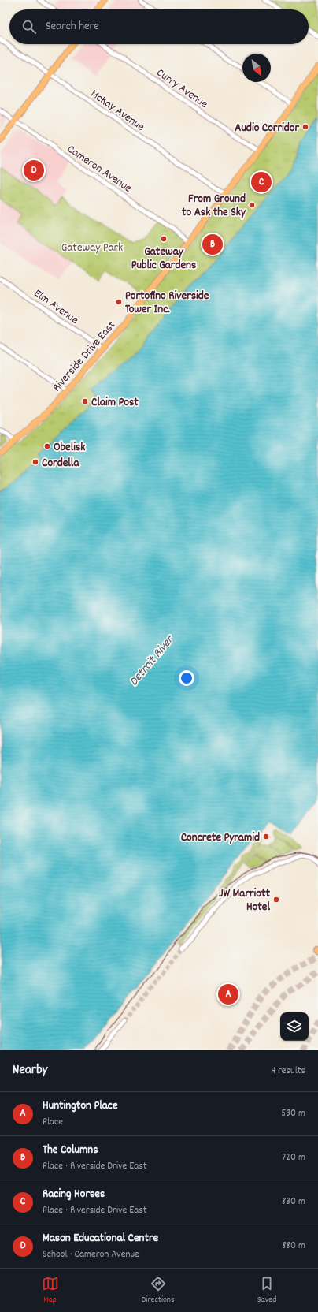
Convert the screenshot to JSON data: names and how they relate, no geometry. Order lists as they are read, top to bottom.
{
  "streets": {
    "main road": ["Riverside Drive East"],
    "street": [
      "Curry Avenue",
      "McKay Avenue",
      "Cameron Avenue",
      "Elm Avenue"
    ]
  },
  "crossings": [
    ["Curry Avenue", "Riverside Drive East"],
    ["McKay Avenue", "Riverside Drive East"],
    ["Cameron Avenue", "Riverside Drive East"],
    ["Elm Avenue", "Riverside Drive East"]
  ],
  "water": ["Detroit River"],
  "parks": ["Gateway Park"],
  "places": [
    "Audio Corridor",
    "From Ground to Ask the Sky",
    "Gateway Public Gardens",
    "Portofino Riverside Tower Inc.",
    "Claim Post",
    "Obelisk",
    "Cordella",
    "Concrete Pyramid",
    "JW Marriott Hotel"
  ],
  "north": "bottom right",
  "page": {
    "search": "Search here",
    "pins": [
      "D",
      "C",
      "B",
      "A"
    ],
    "heading": ["Nearby", "4 results"],
    "list": [
      {
        "mark": "A",
        "name": "Huntington Place",
        "note": "Place",
        "value": "530 m"
      },
      {
        "mark": "B",
        "name": "The Columns",
        "note": "Place · Riverside Drive East",
        "value": "720 m"
      },
      {
        "mark": "C",
        "name": "Racing Horses",
        "note": "Place · Riverside Drive East",
        "value": "830 m"
      },
      {
        "mark": "D",
        "name": "Mason Educational Centre",
        "note": "School · Cameron Avenue",
        "value": "880 m"
      }
    ],
    "nav": ["Map", "Directions", "Saved"]
  }
}
